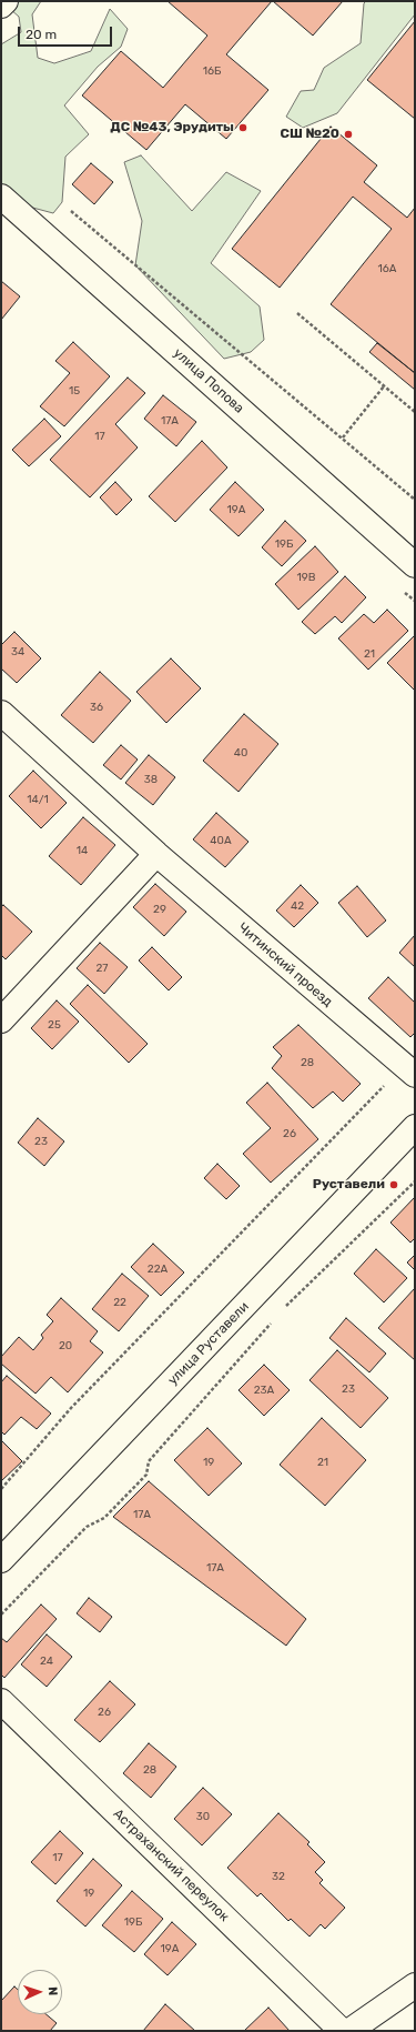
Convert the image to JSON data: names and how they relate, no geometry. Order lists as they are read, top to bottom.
{
  "streets": {
    "street": [
      "улица Попова",
      "Читинский проезд",
      "улица Руставели",
      "Астраханский переулок"
    ]
  },
  "places": ["ДС №43, Эрудиты", "СШ №20", "Руставели"],
  "house_numbers": [
    "16Б",
    "16А",
    "15",
    "17А",
    "17",
    "19А",
    "19Б",
    "19В",
    "34",
    "21",
    "36",
    "40",
    "38",
    "14/1",
    "40А",
    "14",
    "42",
    "29",
    "27",
    "25",
    "28",
    "26",
    "23",
    "22А",
    "22",
    "20",
    "23",
    "23А",
    "19",
    "21",
    "17А",
    "17А",
    "24",
    "26",
    "28",
    "30",
    "17",
    "32",
    "19",
    "19Б",
    "19А"
  ],
  "scale_bar": "20 m",
  "north": "right"
}
